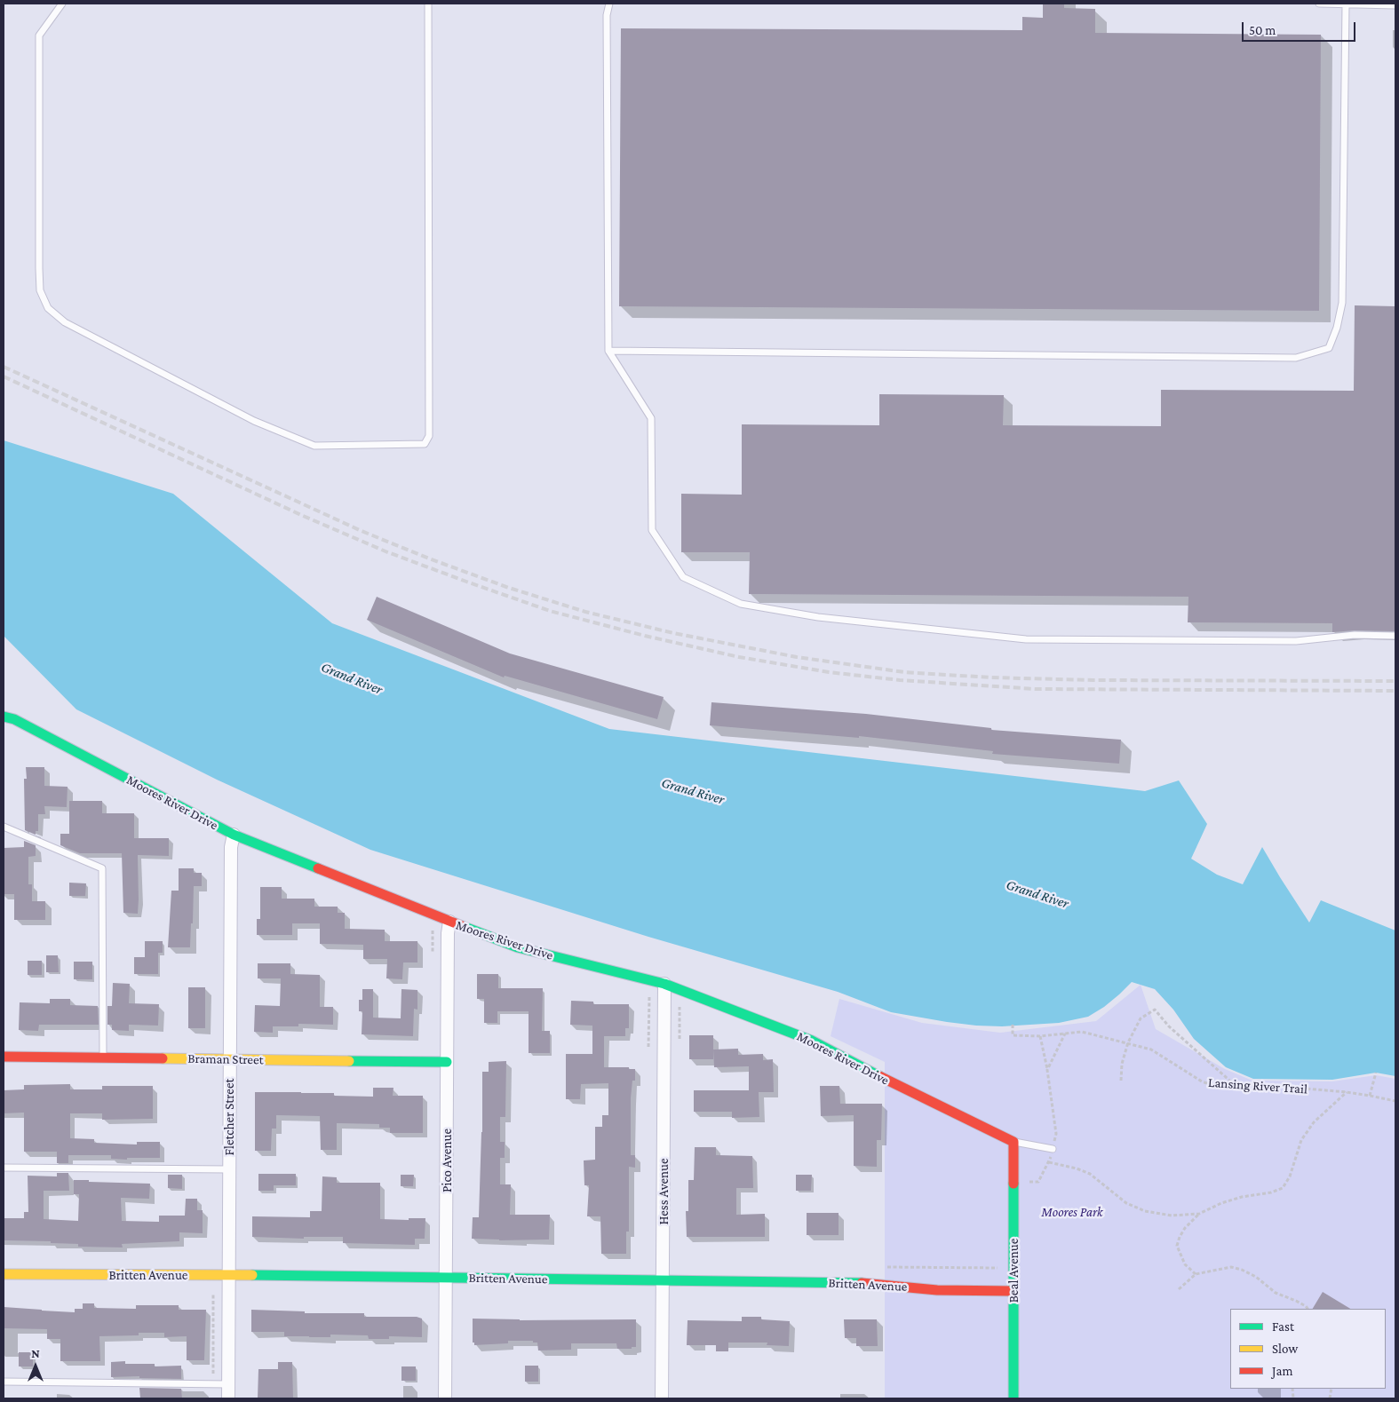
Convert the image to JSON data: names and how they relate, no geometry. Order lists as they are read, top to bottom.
{
  "streets": {
    "street": [
      "Moores River Drive",
      "Braman Street",
      "Fletcher Street",
      "Pico Avenue",
      "Hess Avenue",
      "Beal Avenue",
      "Britten Avenue"
    ],
    "path": ["Lansing River Trail"]
  },
  "crossings": [
    ["Moores River Drive", "Fletcher Street"],
    ["Moores River Drive", "Pico Avenue"],
    ["Moores River Drive", "Hess Avenue"],
    ["Moores River Drive", "Beal Avenue"],
    ["Braman Street", "Fletcher Street"],
    ["Braman Street", "Pico Avenue"],
    ["Fletcher Street", "Britten Avenue"],
    ["Pico Avenue", "Britten Avenue"],
    ["Hess Avenue", "Britten Avenue"],
    ["Beal Avenue", "Britten Avenue"]
  ],
  "water": ["Grand River"],
  "parks": ["Moores Park"],
  "legend": ["Fast", "Slow", "Jam"],
  "scale_bar": "50 m",
  "north": "top"
}
